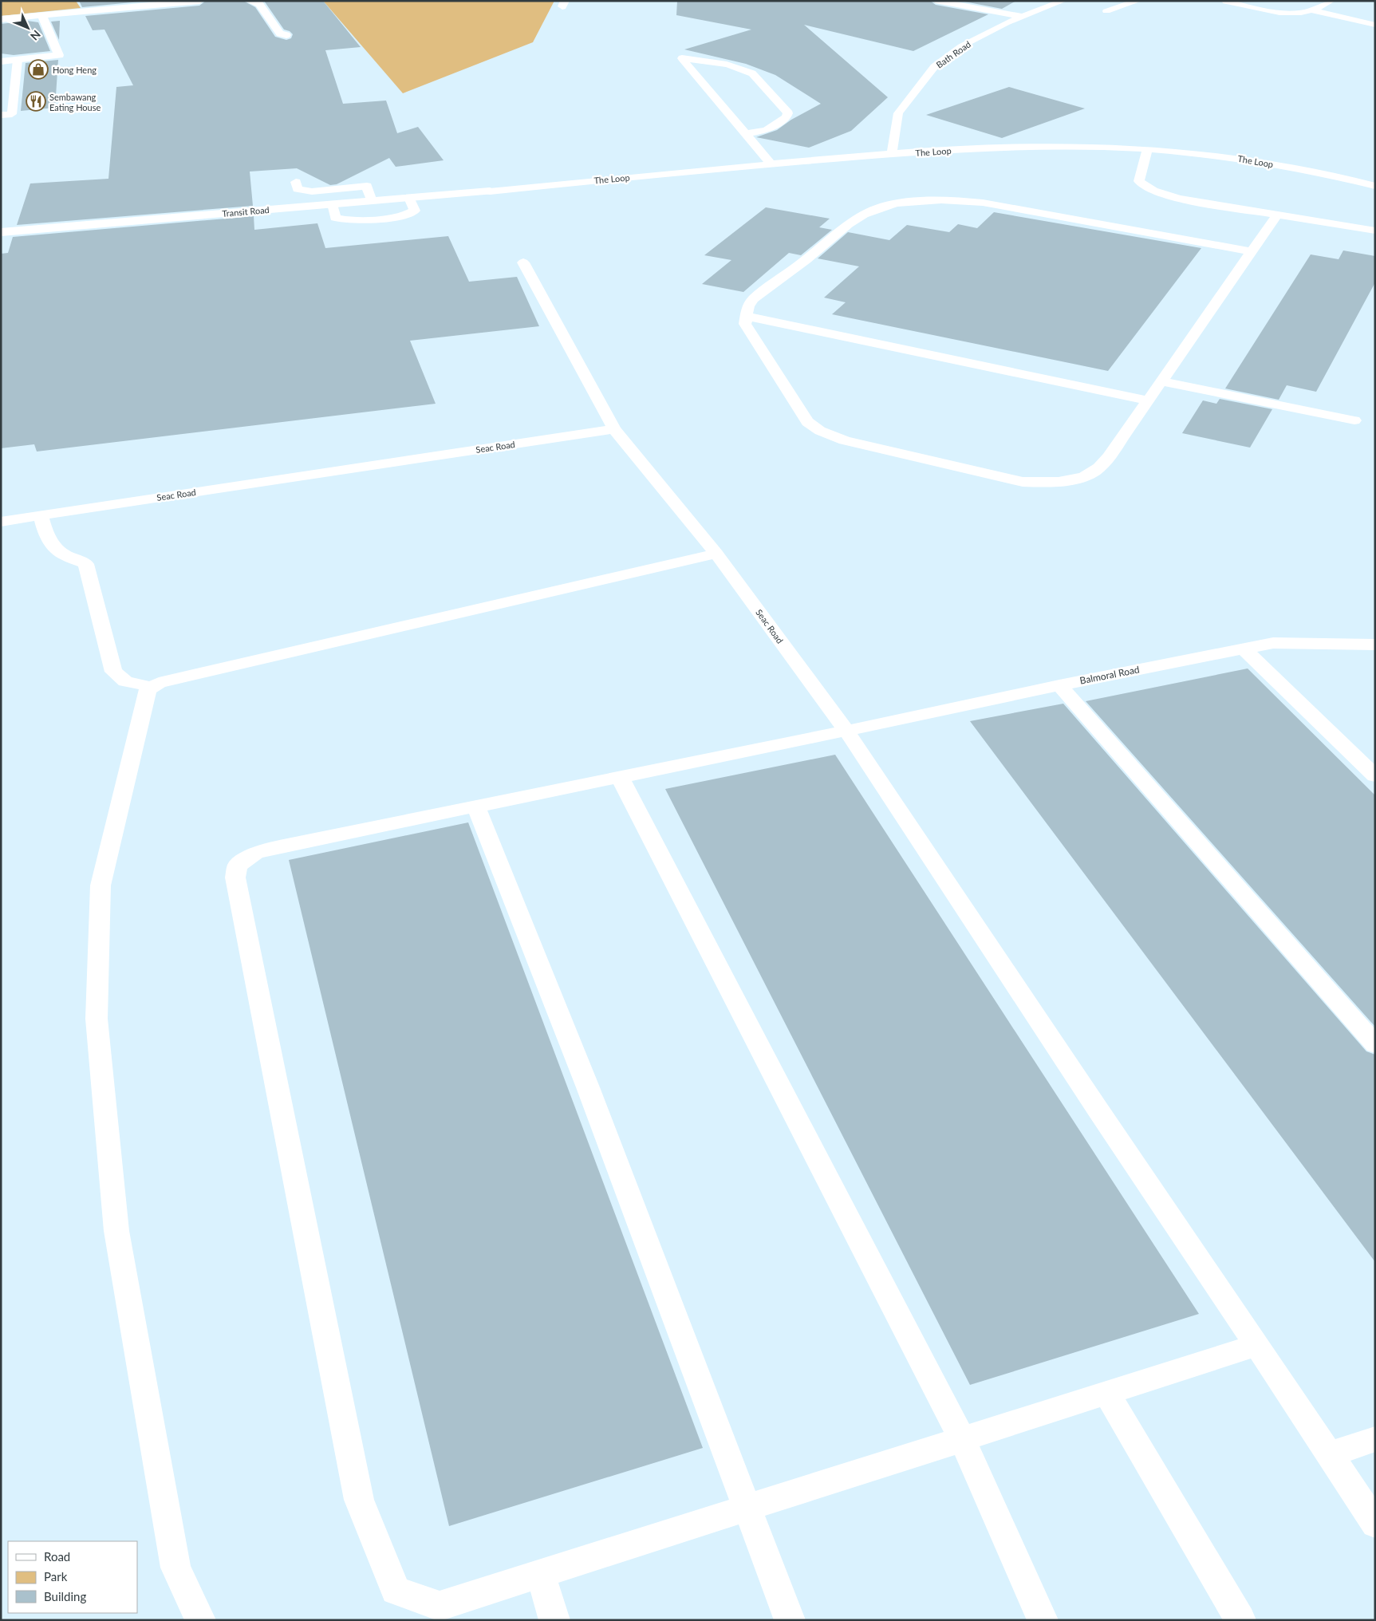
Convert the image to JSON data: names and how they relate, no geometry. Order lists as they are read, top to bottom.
{
  "streets": {
    "street": ["Transit Road"],
    "lane": [
      "Bath Road",
      "The Loop",
      "Seac Road",
      "Balmoral Road"
    ]
  },
  "crossings": [
    ["Bath Road", "The Loop"],
    ["The Loop", "Transit Road"],
    ["Seac Road", "Balmoral Road"]
  ],
  "places": {
    "shop": ["Hong Heng"],
    "restaurant": ["Sembawang Eating House"]
  },
  "legend": ["Road", "Park", "Building"],
  "north": "bottom right"
}
